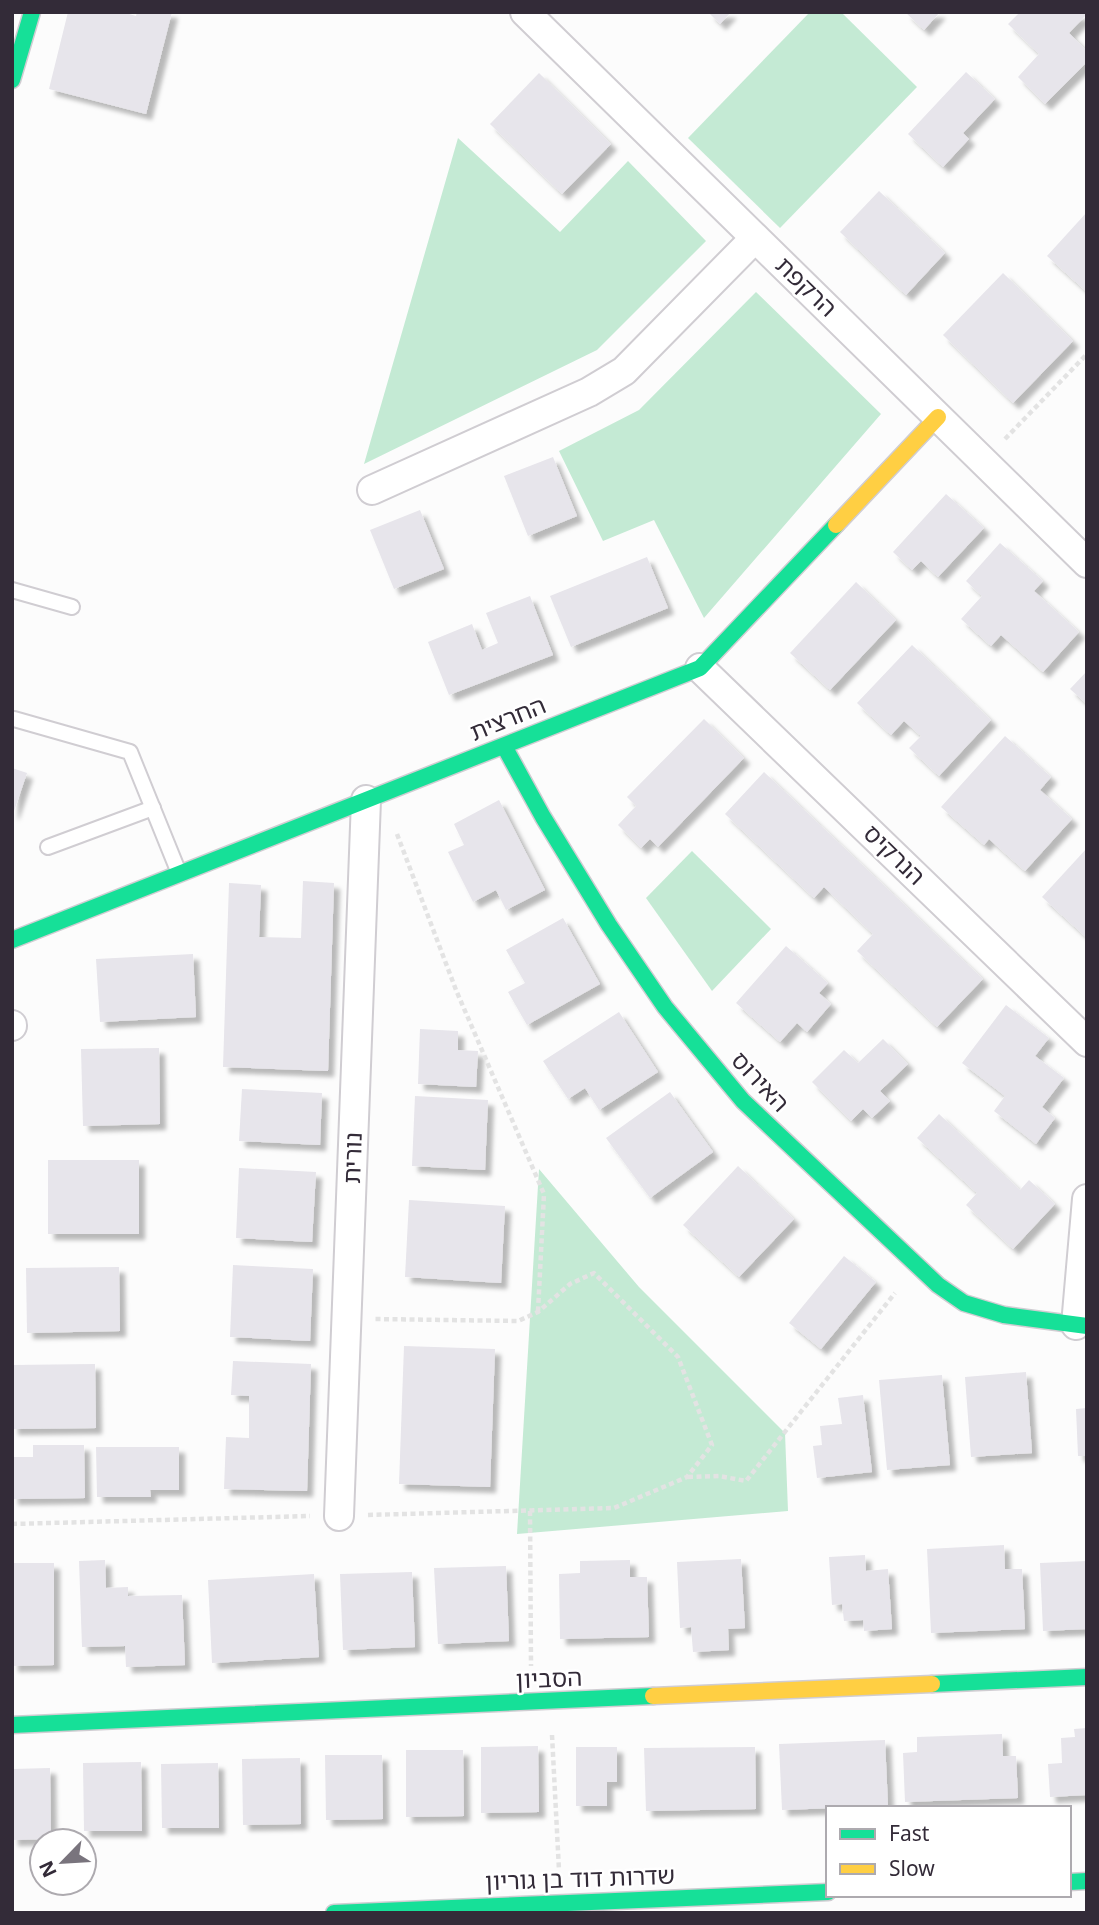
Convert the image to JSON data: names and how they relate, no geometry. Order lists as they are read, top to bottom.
{
  "streets": {
    "street": [
      "הרקפת",
      "החרצית",
      "הנרקיס",
      "האירוס",
      "נורית",
      "הסביון",
      "שדרות דוד בן גוריון"
    ]
  },
  "crossings": [
    ["הרקפת", "החרצית"],
    ["החרצית", "הנרקיס"],
    ["החרצית", "האירוס"],
    ["החרצית", "נורית"]
  ],
  "legend": ["Fast", "Slow"],
  "north": "bottom left"
}
